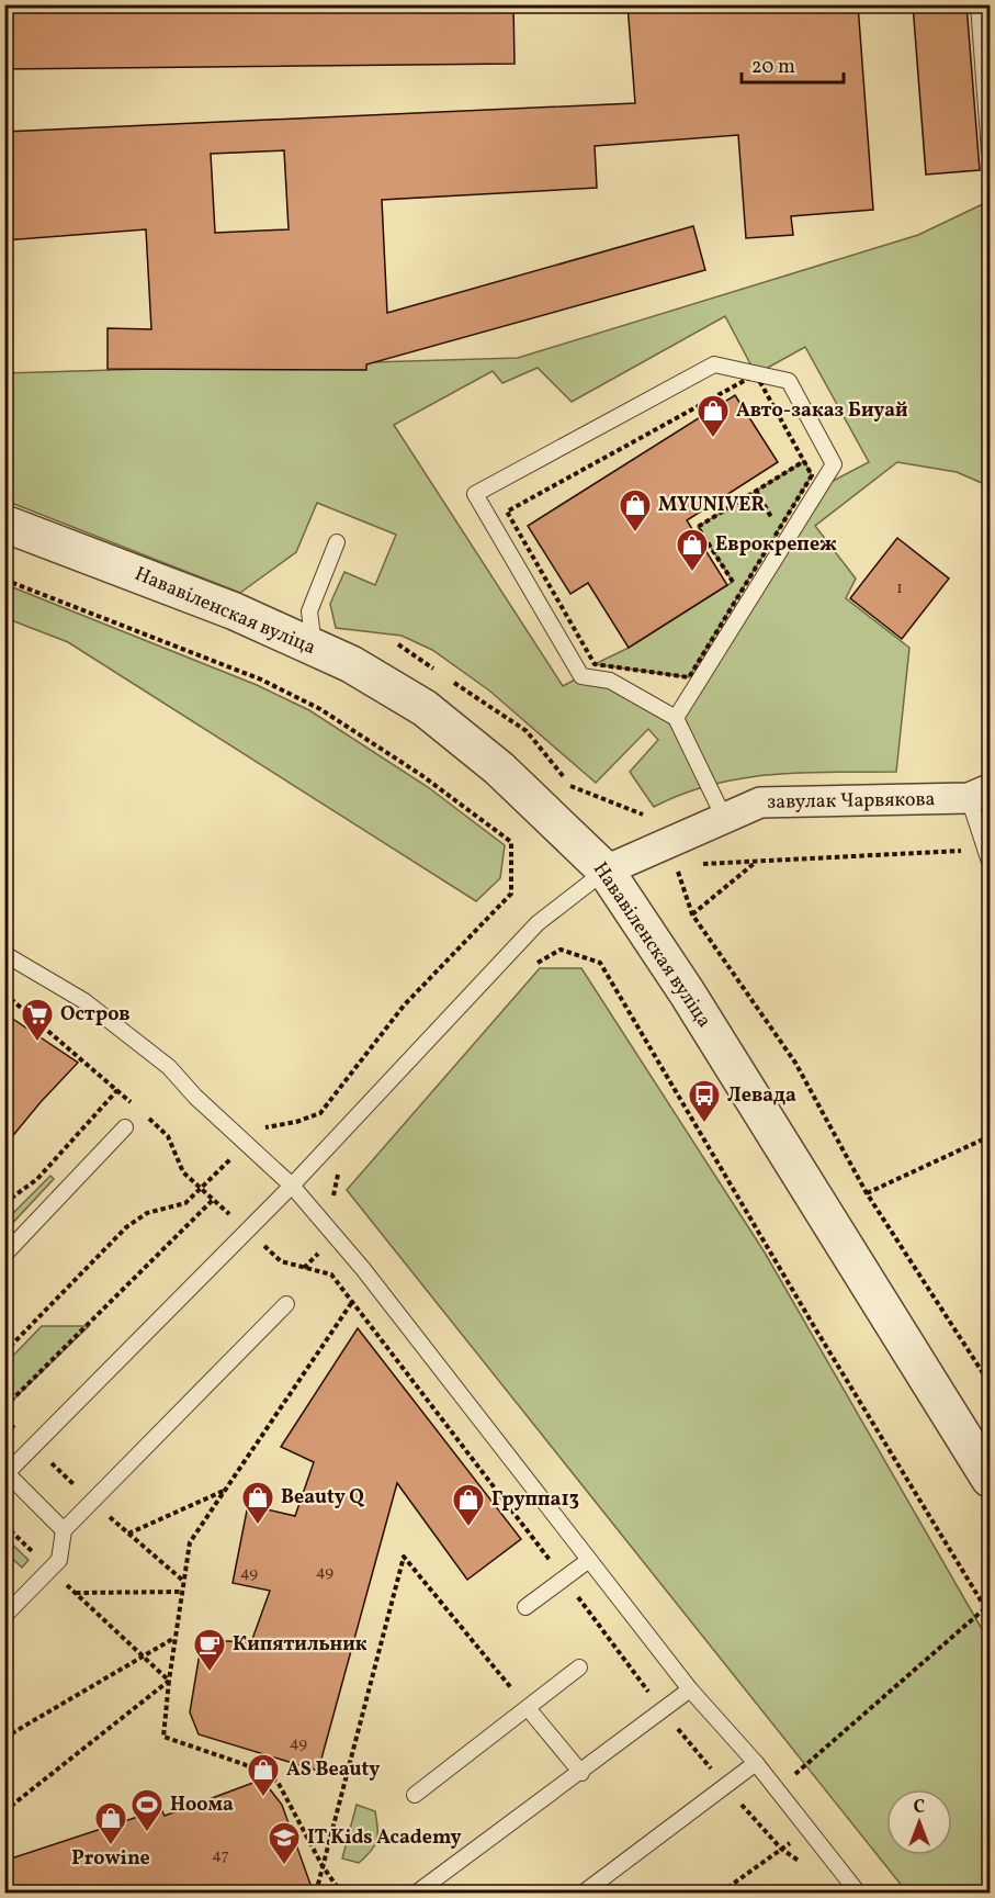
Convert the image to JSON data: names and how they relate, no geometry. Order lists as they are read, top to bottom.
{
  "streets": {
    "street": ["Нававіленская вуліца", "завулак Чарвякова"]
  },
  "crossings": [
    ["Нававіленская вуліца", "завулак Чарвякова"]
  ],
  "places": {
    "shop": [
      "Авто-заказ Биуай",
      "MYUNIVER",
      "Еврокрепеж",
      "Beauty Q",
      "Группа13",
      "AS Beauty",
      "Prowine"
    ],
    "supermarket": ["Остров"],
    "bus stop": ["Левада"],
    "cafe": ["Кипятильник"],
    "sports": ["Ноома"],
    "school or university": ["IT Kids Academy"]
  },
  "house_numbers": [
    "1",
    "49",
    "49",
    "49",
    "47"
  ],
  "scale_bar": "20 m",
  "north": "top"
}
